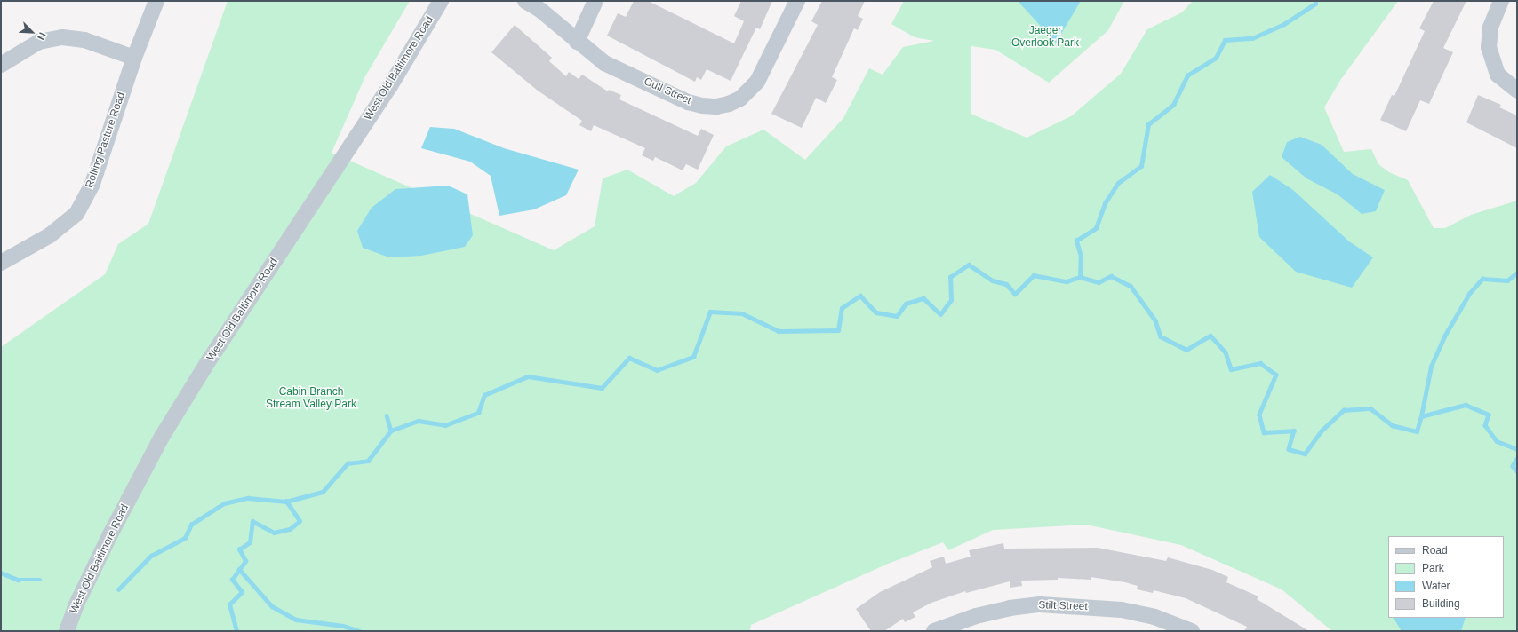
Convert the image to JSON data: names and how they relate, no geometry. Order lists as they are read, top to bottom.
{
  "streets": {
    "street": [
      "West Old Baltimore Road",
      "Gull Street",
      "Rolling Pasture Road",
      "Stilt Street"
    ]
  },
  "parks": ["Jaeger Overlook Park", "Cabin Branch Stream Valley Park"],
  "legend": [
    "Road",
    "Park",
    "Water",
    "Building"
  ],
  "north": "bottom right"
}
